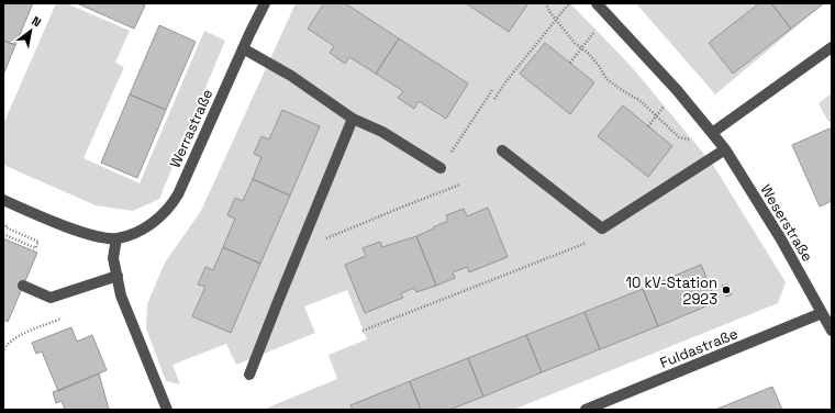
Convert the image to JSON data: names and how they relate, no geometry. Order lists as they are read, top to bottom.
{
  "streets": {
    "street": ["Werrastraße", "Weserstraße", "Fuldastraße"]
  },
  "crossings": [
    ["Weserstraße", "Fuldastraße"]
  ],
  "places": ["10 kV-Station 2923"],
  "north": "top right"
}
